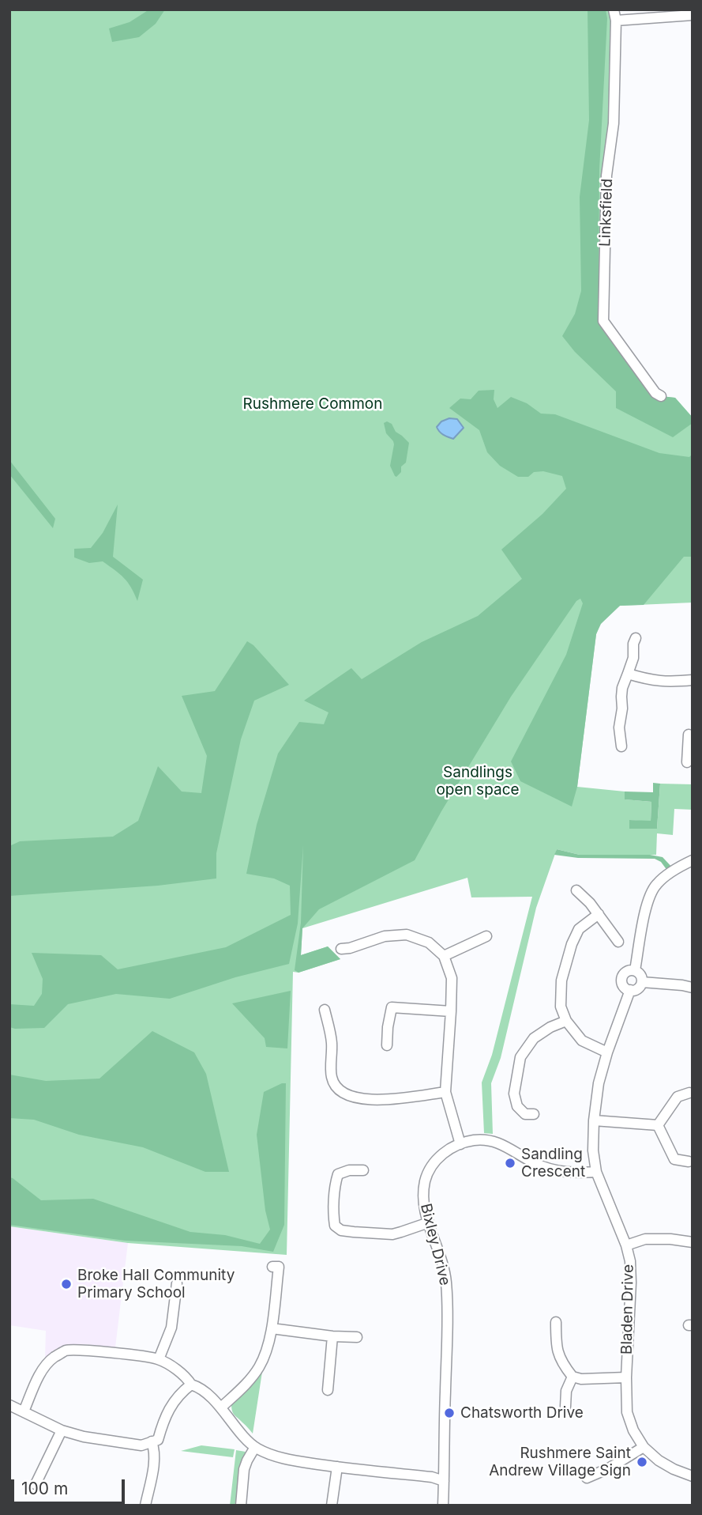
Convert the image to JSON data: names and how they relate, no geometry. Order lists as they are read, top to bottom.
{
  "streets": {
    "street": ["Linksfield", "Bixley Drive", "Bladen Drive"]
  },
  "crossings": [
    ["Bixley Drive", "Bladen Drive"]
  ],
  "parks": ["Rushmere Common", "Sandlings open space"],
  "places": [
    "Sandling Crescent",
    "Broke Hall Community Primary School",
    "Chatsworth Drive",
    "Rushmere Saint Andrew Village Sign"
  ],
  "scale_bar": "100 m"
}
